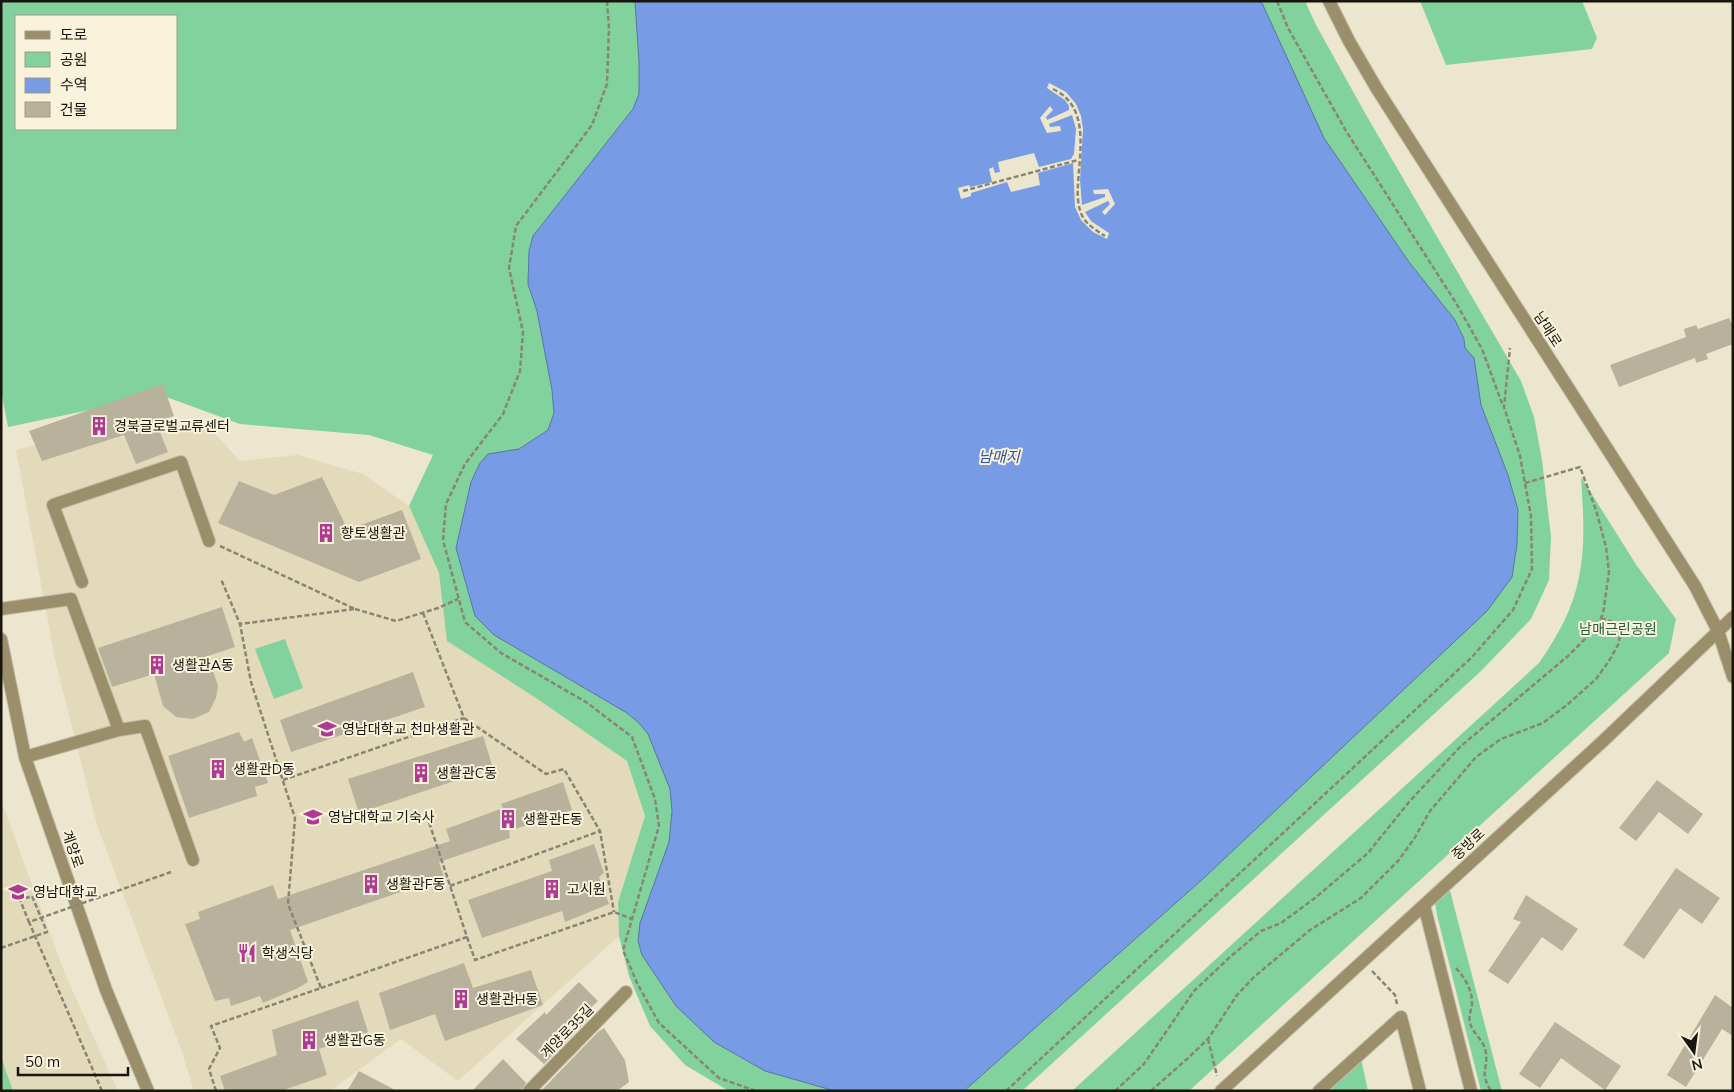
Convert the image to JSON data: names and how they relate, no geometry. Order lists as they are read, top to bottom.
{
  "streets": {
    "street": [
      "남매로",
      "중방로",
      "계양로",
      "계양로35길"
    ]
  },
  "crossings": [
    ["남매로", "중방로"]
  ],
  "water": ["남매지"],
  "parks": ["남매근린공원"],
  "places": {
    "building": [
      "경북글로벌교류센터",
      "향토생활관",
      "생활관A동",
      "생활관D동",
      "생활관C동",
      "생활관E동",
      "생활관F동",
      "고시원",
      "생활관H동",
      "생활관G동"
    ],
    "school or university": ["영남대학교 천마생활관", "영남대학교 기숙사", "영남대학교"],
    "restaurant": ["학생식당"]
  },
  "legend": [
    "도로",
    "공원",
    "수역",
    "건물"
  ],
  "scale_bar": "50 m",
  "north": "bottom"
}
